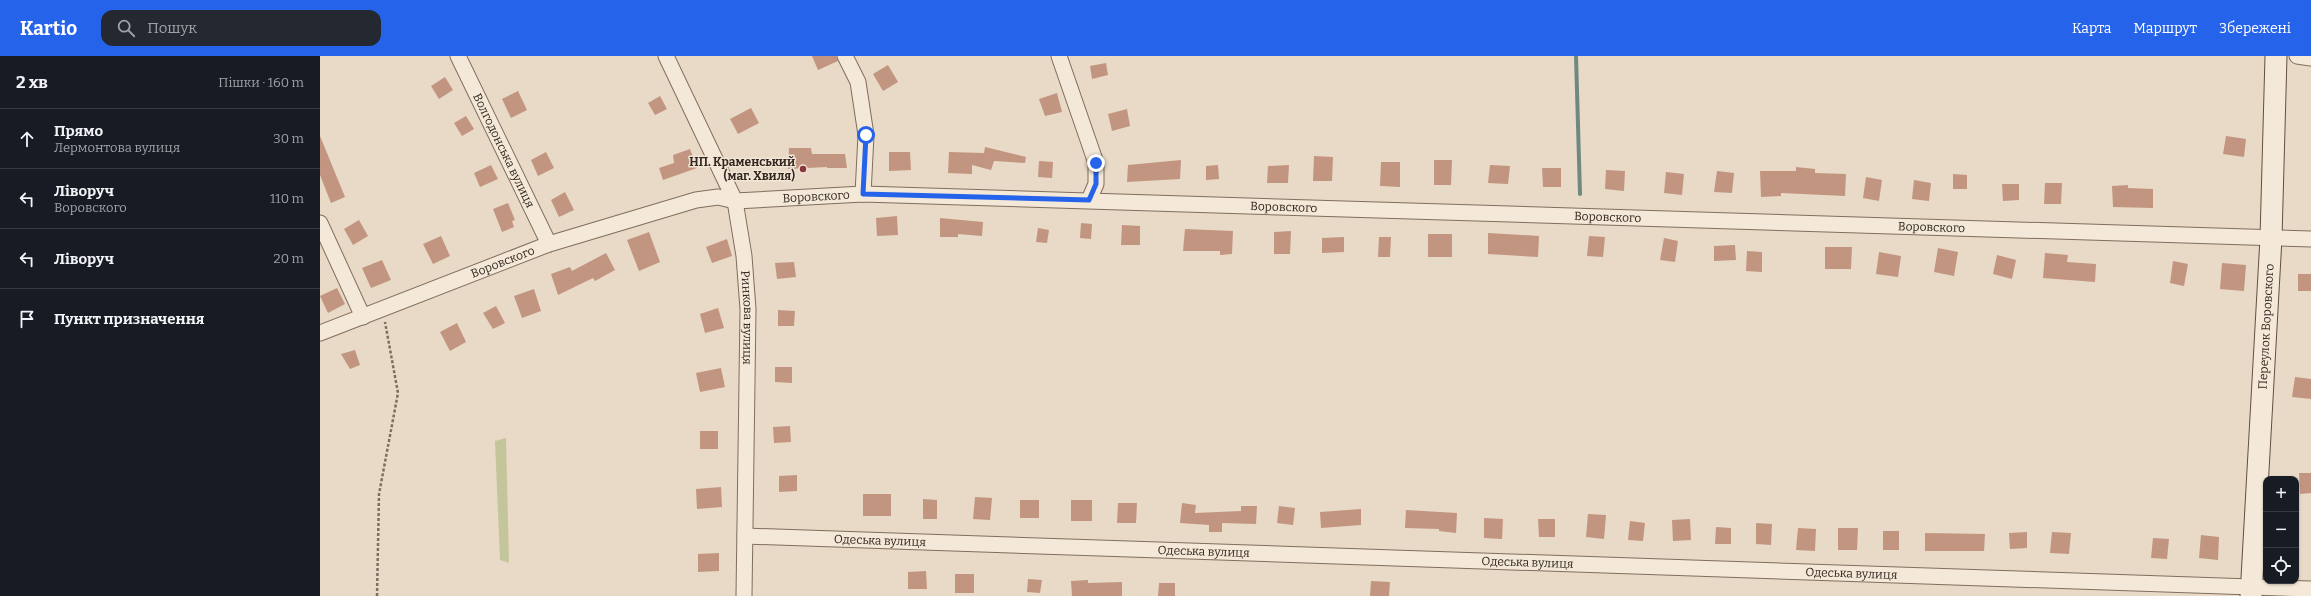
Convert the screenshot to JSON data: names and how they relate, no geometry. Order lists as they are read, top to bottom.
{
  "streets": {
    "street": [
      "Волгодонська вулиця",
      "Воровского",
      "Ринкова вулиця",
      "Переулок Воровского",
      "Одеська вулиця"
    ]
  },
  "crossings": [
    ["Волгодонська вулиця", "Воровского"],
    ["Воровского", "Ринкова вулиця"],
    ["Воровского", "Переулок Воровского"],
    ["Ринкова вулиця", "Одеська вулиця"],
    ["Переулок Воровского", "Одеська вулиця"]
  ],
  "places": ["НП. Краменський (маг. Хвиля)"],
  "page": {
    "header": "Kartio",
    "search": "Пошук",
    "nav": ["Карта", "Маршрут", "Збережені"],
    "heading": ["2 хв", "Пішки · 160 m"],
    "list": [
      ["Прямо", "Лермонтова вулиця", "30 m"],
      ["Ліворуч", "Воровского", "110 m"],
      ["Ліворуч", "20 m"],
      "Пункт призначення"
    ],
    "map_buttons": ["+", "−"]
  }
}
